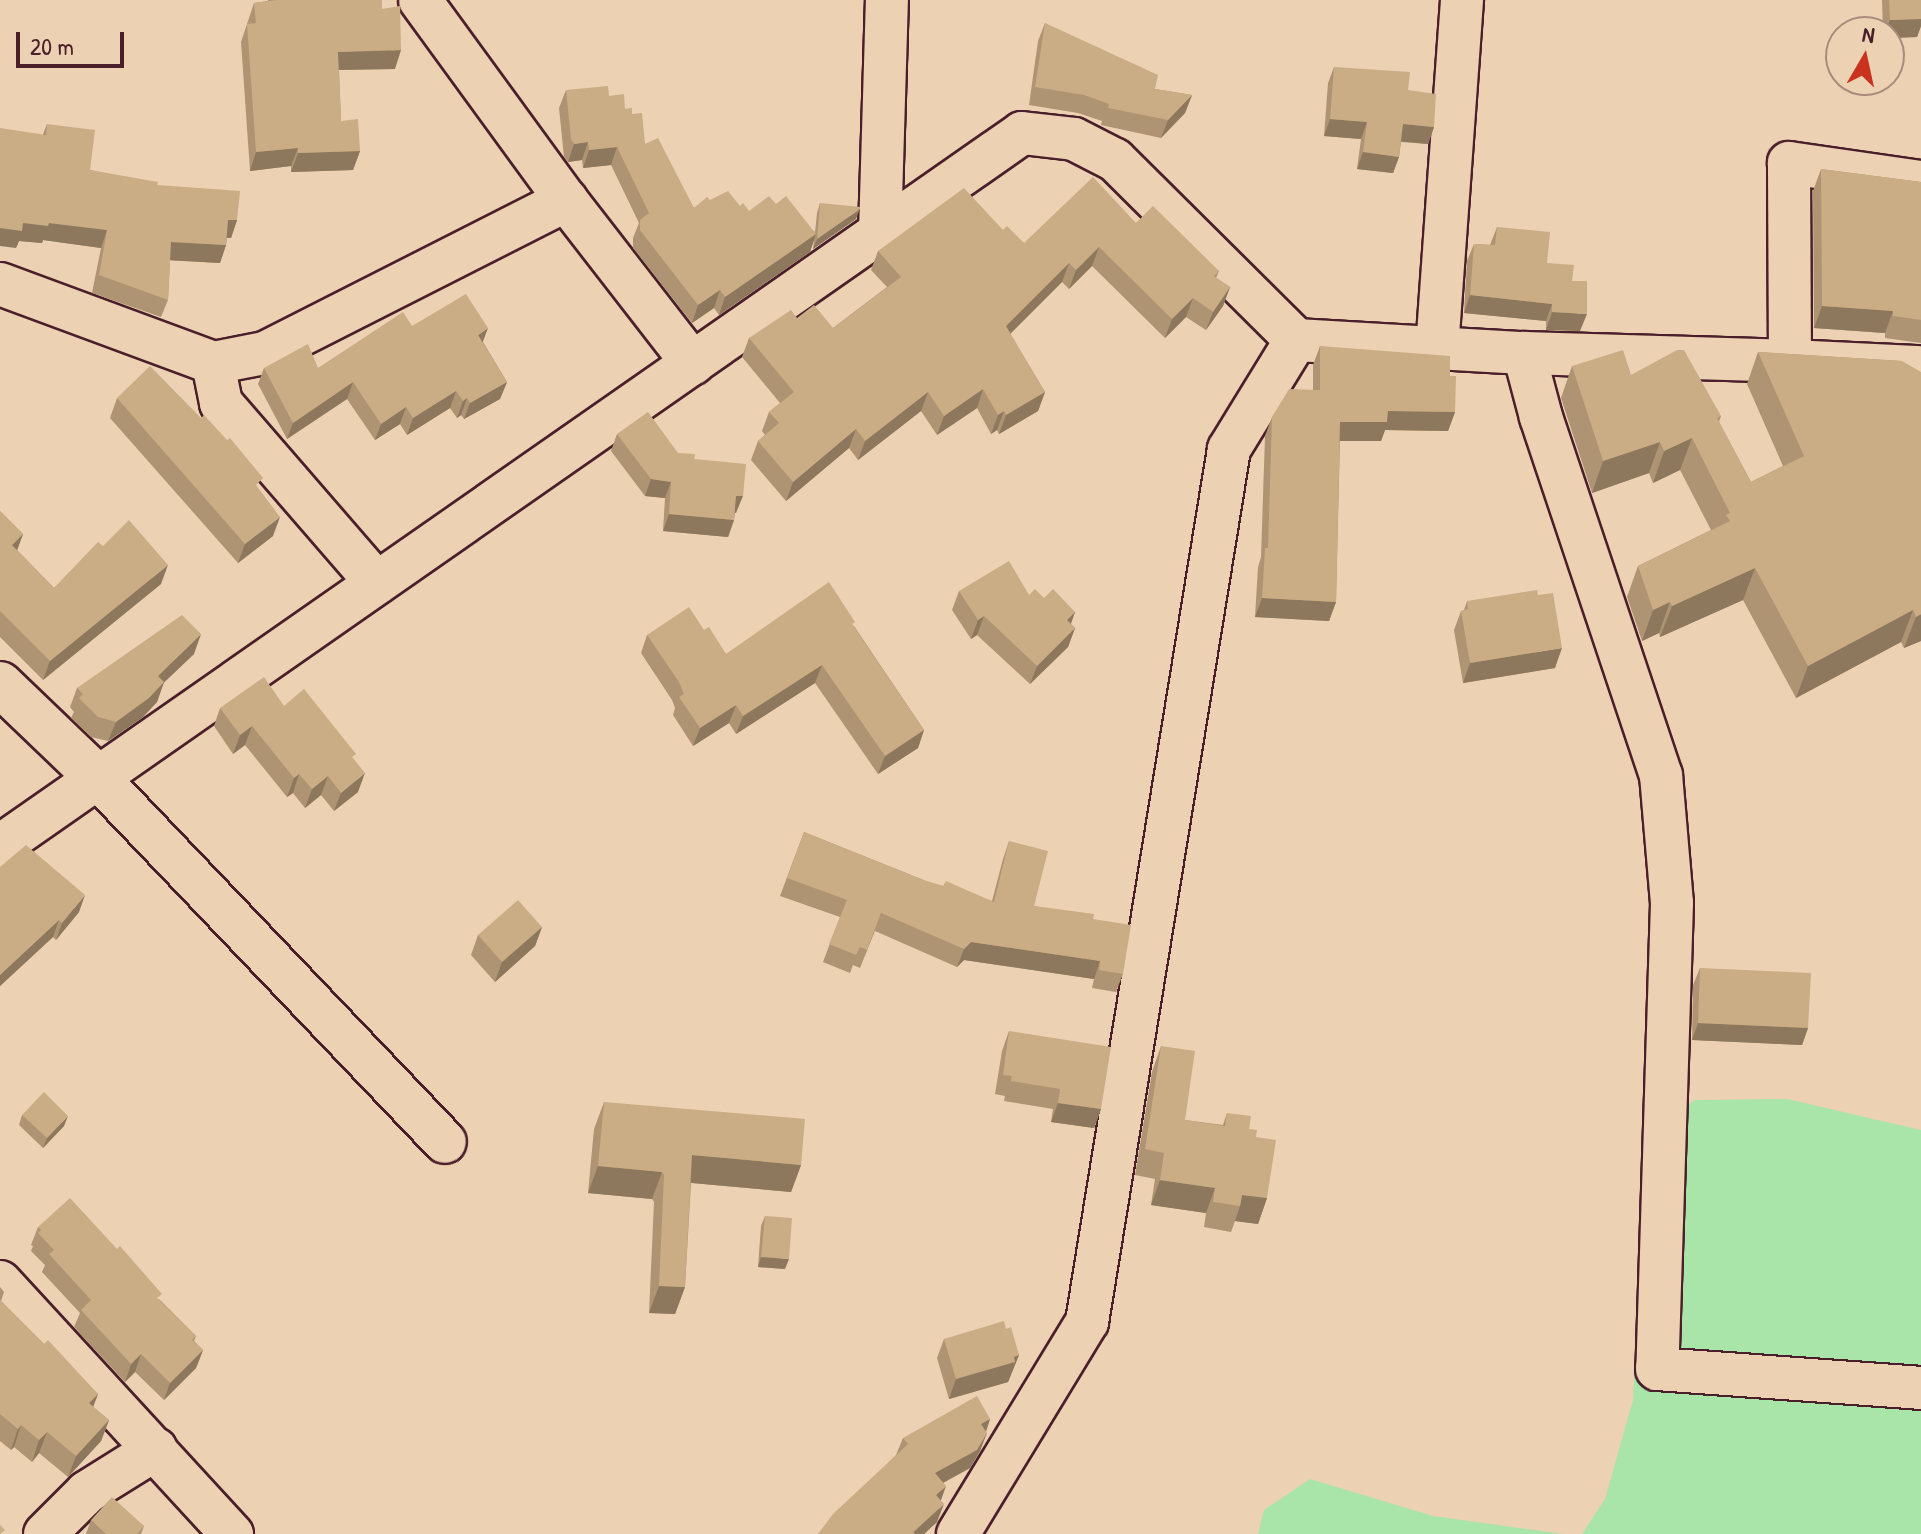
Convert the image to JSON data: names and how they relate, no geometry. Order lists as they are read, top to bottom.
{
  "scale_bar": "20 m",
  "north": "top"
}
